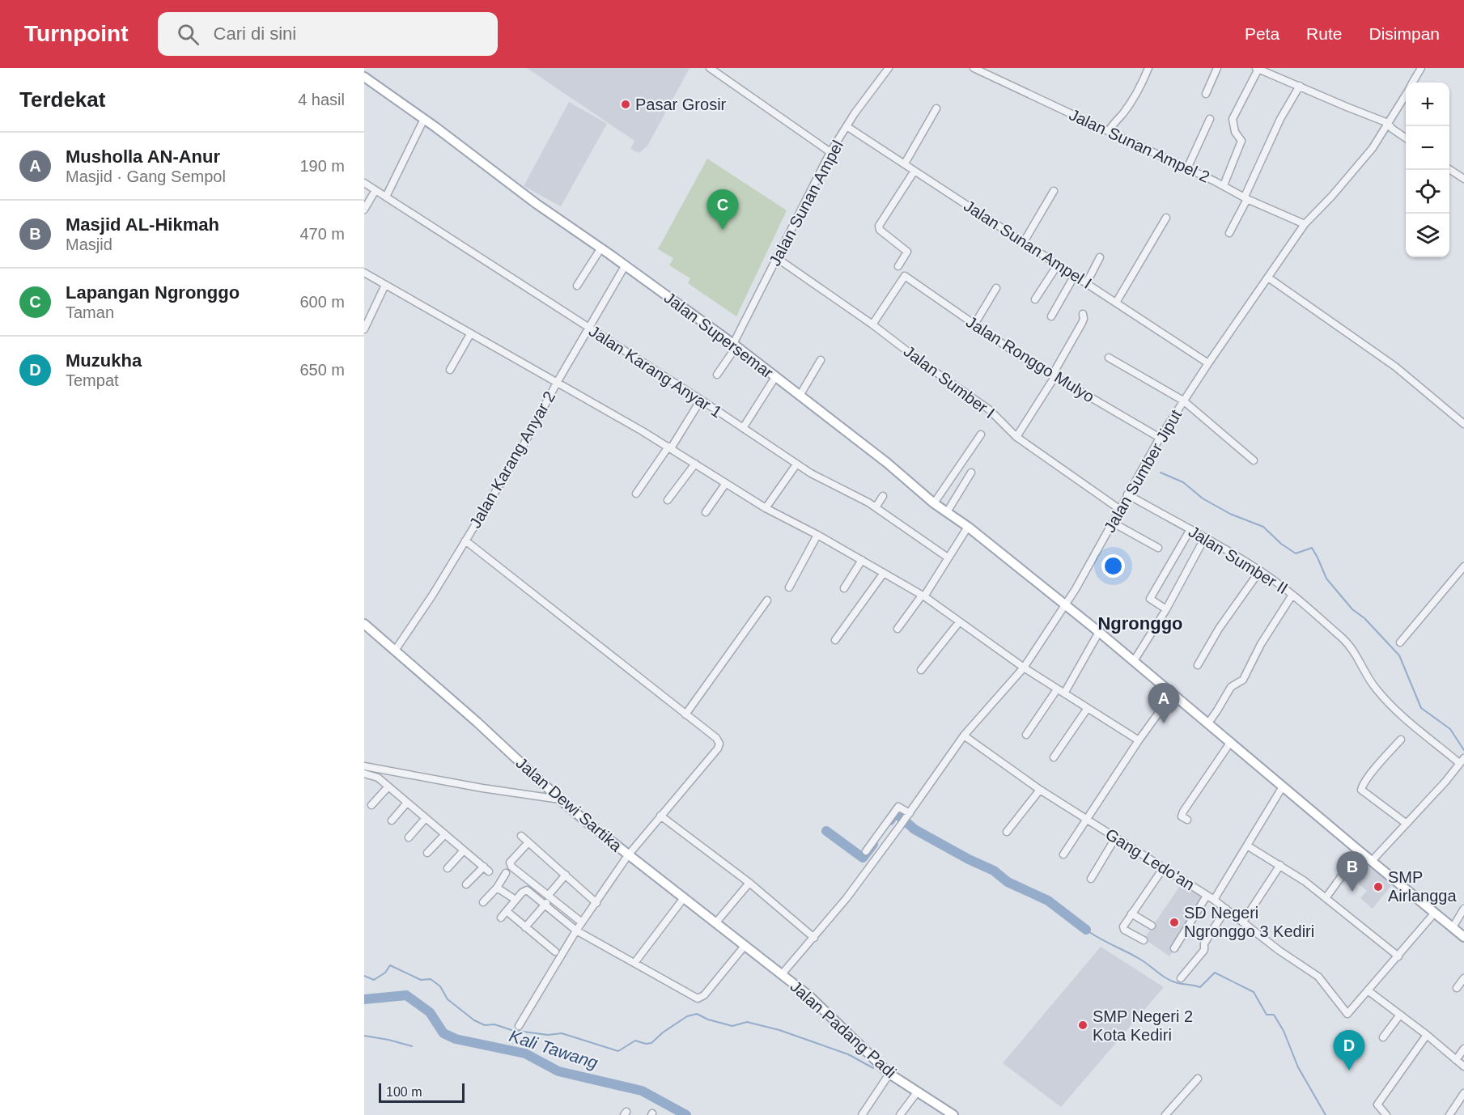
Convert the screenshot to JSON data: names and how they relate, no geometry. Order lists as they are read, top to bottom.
{
  "streets": {
    "main road": ["Jalan Supersemar", "Jalan Dewi Sartika", "Jalan Padang Padi"],
    "street": [
      "Jalan Sunan Ampel 2",
      "Jalan Sunan Ampel",
      "Jalan Sunan Ampel I",
      "Jalan Ronggo Mulyo",
      "Jalan Karang Anyar 1",
      "Jalan Sumber I",
      "Jalan Karang Anyar 2",
      "Jalan Sumber Jiput",
      "Jalan Sumber II",
      "Gang Ledo'an"
    ]
  },
  "crossings": [
    ["Jalan Sunan Ampel 2", "Jalan Sumber Jiput"],
    ["Jalan Sunan Ampel", "Jalan Sunan Ampel I"],
    ["Jalan Sunan Ampel", "Jalan Supersemar"],
    ["Jalan Sunan Ampel", "Jalan Sumber I"],
    ["Jalan Sunan Ampel I", "Jalan Sumber Jiput"],
    ["Jalan Supersemar", "Jalan Karang Anyar 2"],
    ["Jalan Supersemar", "Jalan Sumber Jiput"],
    ["Jalan Ronggo Mulyo", "Jalan Sumber I"],
    ["Jalan Ronggo Mulyo", "Jalan Sumber Jiput"],
    ["Jalan Karang Anyar 1", "Jalan Karang Anyar 2"],
    ["Jalan Sumber I", "Jalan Sumber Jiput"],
    ["Jalan Karang Anyar 2", "Jalan Dewi Sartika"],
    ["Jalan Sumber Jiput", "Jalan Sumber II"],
    ["Jalan Sumber Jiput", "Jalan Dewi Sartika"],
    ["Jalan Sumber Jiput", "Gang Ledo'an"],
    ["Jalan Sumber Jiput", "Jalan Padang Padi"],
    ["Jalan Dewi Sartika", "Jalan Padang Padi"]
  ],
  "districts": ["Ngronggo"],
  "water": ["Kali Tawang"],
  "places": [
    "Pasar Grosir",
    "SMP Airlangga",
    "SD Negeri Ngronggo 3 Kediri",
    "SMP Negeri 2 Kota Kediri"
  ],
  "scale_bar": "100 m",
  "page": {
    "header": "Turnpoint",
    "search": "Cari di sini",
    "nav": ["Peta", "Rute", "Disimpan"],
    "heading": ["Terdekat", "4 hasil"],
    "map_buttons": ["+", "−"],
    "list": [
      {
        "mark": "A",
        "name": "Musholla AN-Anur",
        "note": "Masjid · Gang Sempol",
        "value": "190 m"
      },
      {
        "mark": "B",
        "name": "Masjid AL-Hikmah",
        "note": "Masjid",
        "value": "470 m"
      },
      {
        "mark": "C",
        "name": "Lapangan Ngronggo",
        "note": "Taman",
        "value": "600 m"
      },
      {
        "mark": "D",
        "name": "Muzukha",
        "note": "Tempat",
        "value": "650 m"
      }
    ],
    "pins": [
      "C",
      "A",
      "B",
      "D"
    ],
    "scale": "100 m"
  }
}
